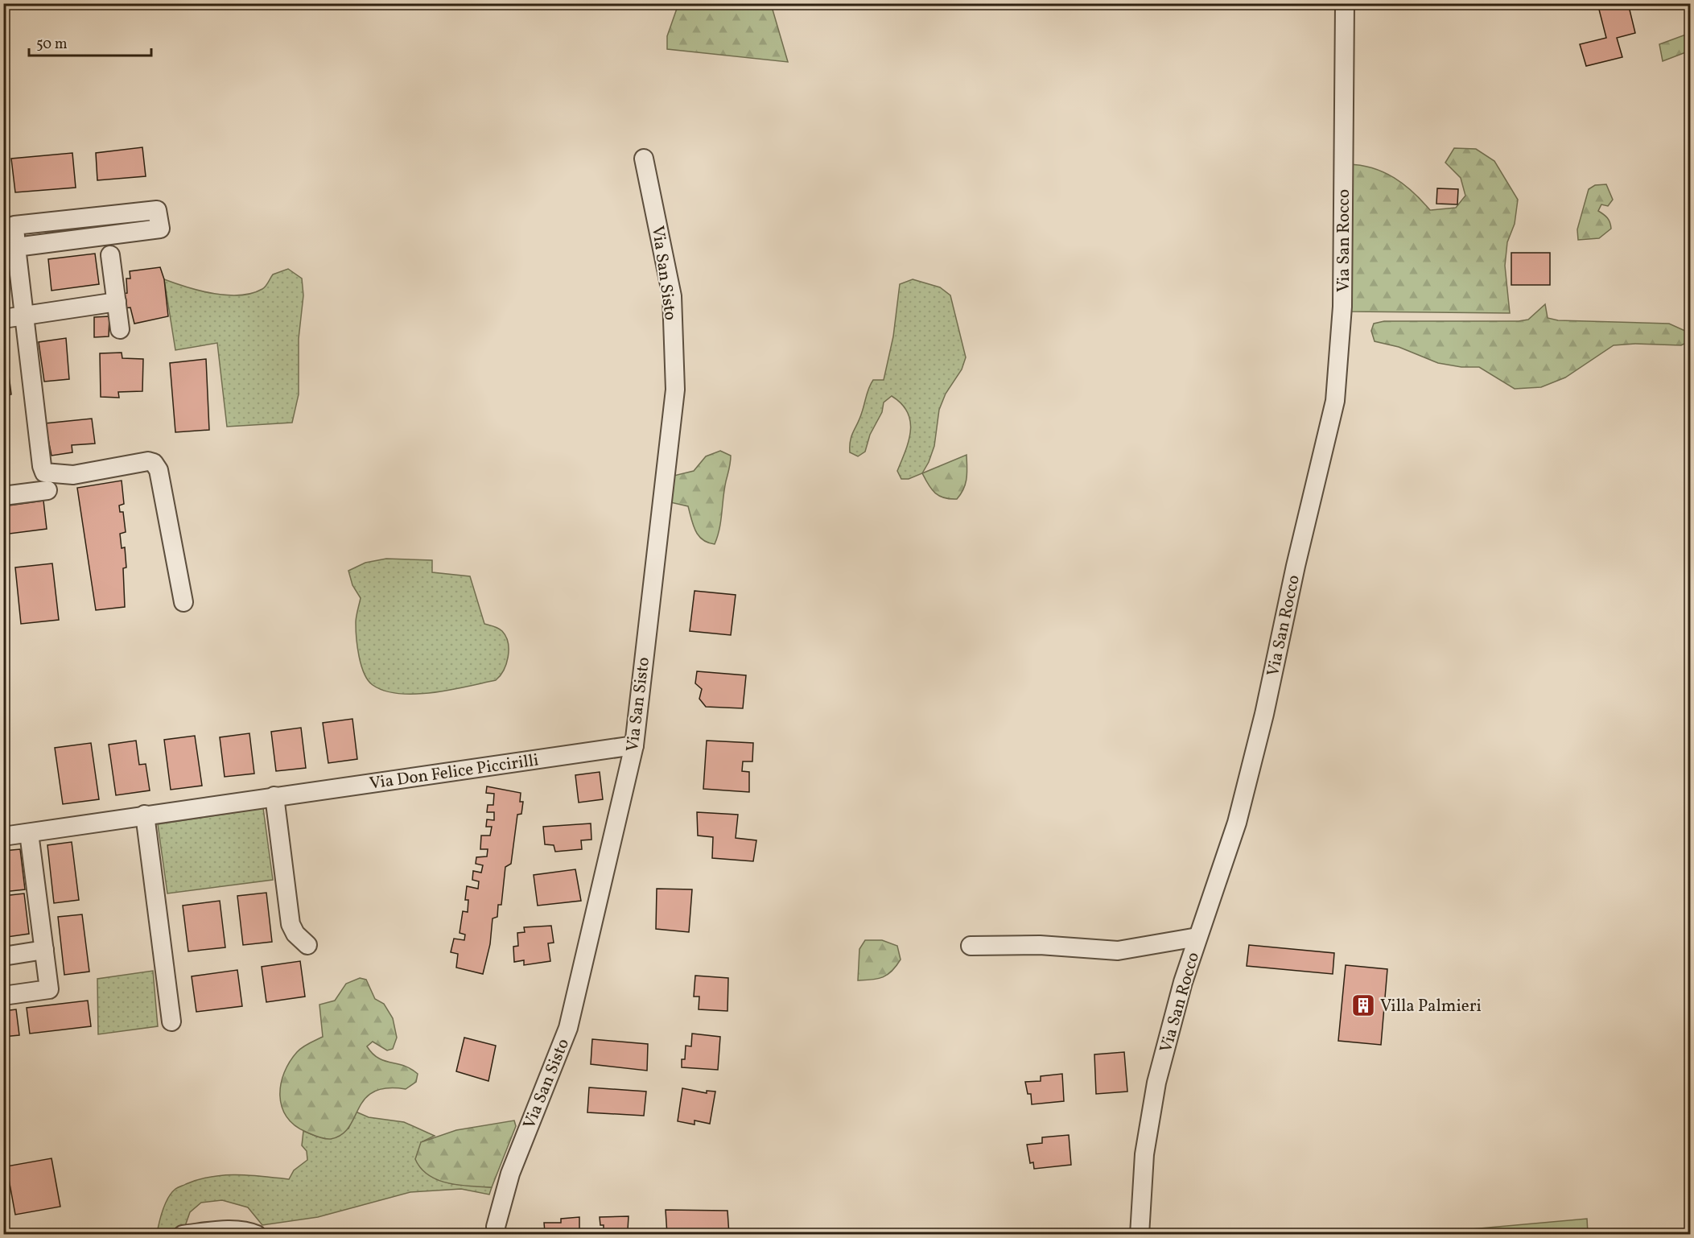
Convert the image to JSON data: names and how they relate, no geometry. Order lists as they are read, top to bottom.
{
  "streets": {
    "street": ["Via San Rocco", "Via San Sisto", "Via Don Felice Piccirilli"]
  },
  "crossings": [
    ["Via San Sisto", "Via Don Felice Piccirilli"]
  ],
  "places": {
    "building": ["Villa Palmieri"]
  },
  "scale_bar": "50 m"
}
